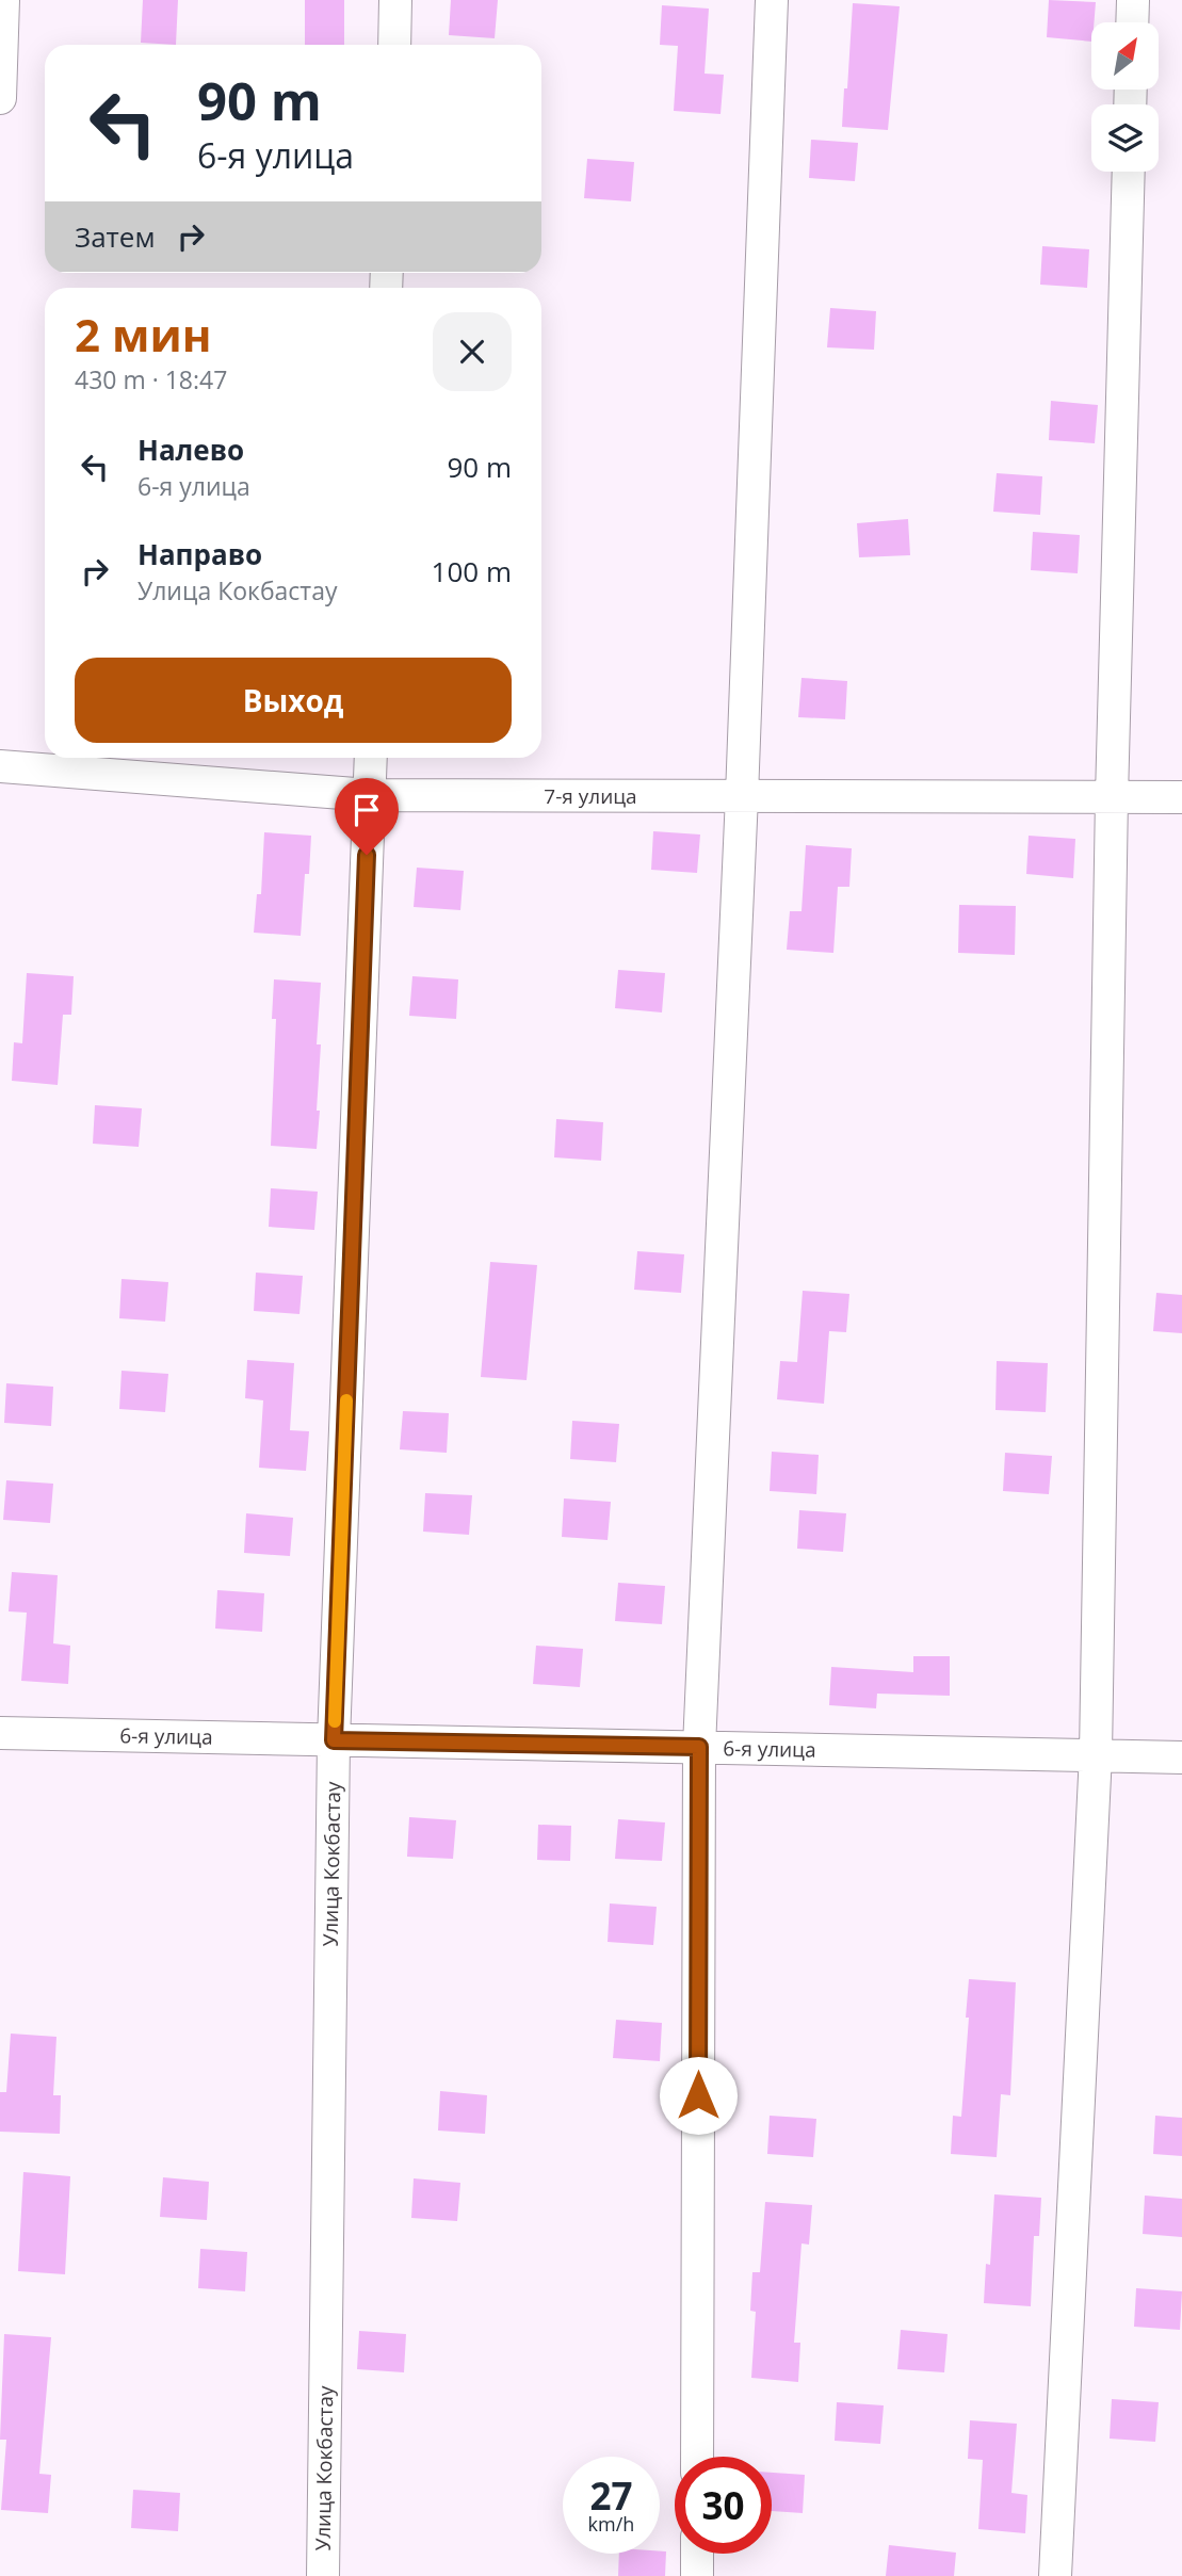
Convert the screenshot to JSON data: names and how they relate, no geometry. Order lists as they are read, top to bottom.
{
  "streets": {
    "street": ["7-я улица", "6-я улица", "Улица Кокбастау"]
  },
  "crossings": [
    ["7-я улица", "Улица Кокбастау"],
    ["6-я улица", "Улица Кокбастау"]
  ],
  "north": "top right",
  "page": {
    "turn": ["90 m", "6-я улица"],
    "then": "Затем",
    "heading": ["2 мин", "430 m · 18:47"],
    "list": [
      {
        "name": "Налево",
        "note": "6-я улица",
        "value": "90 m"
      },
      {
        "name": "Направо",
        "note": "Улица Кокбастау",
        "value": "100 m"
      }
    ],
    "buttons": "Выход",
    "speed": "27 km/h",
    "limit": "30"
  }
}
